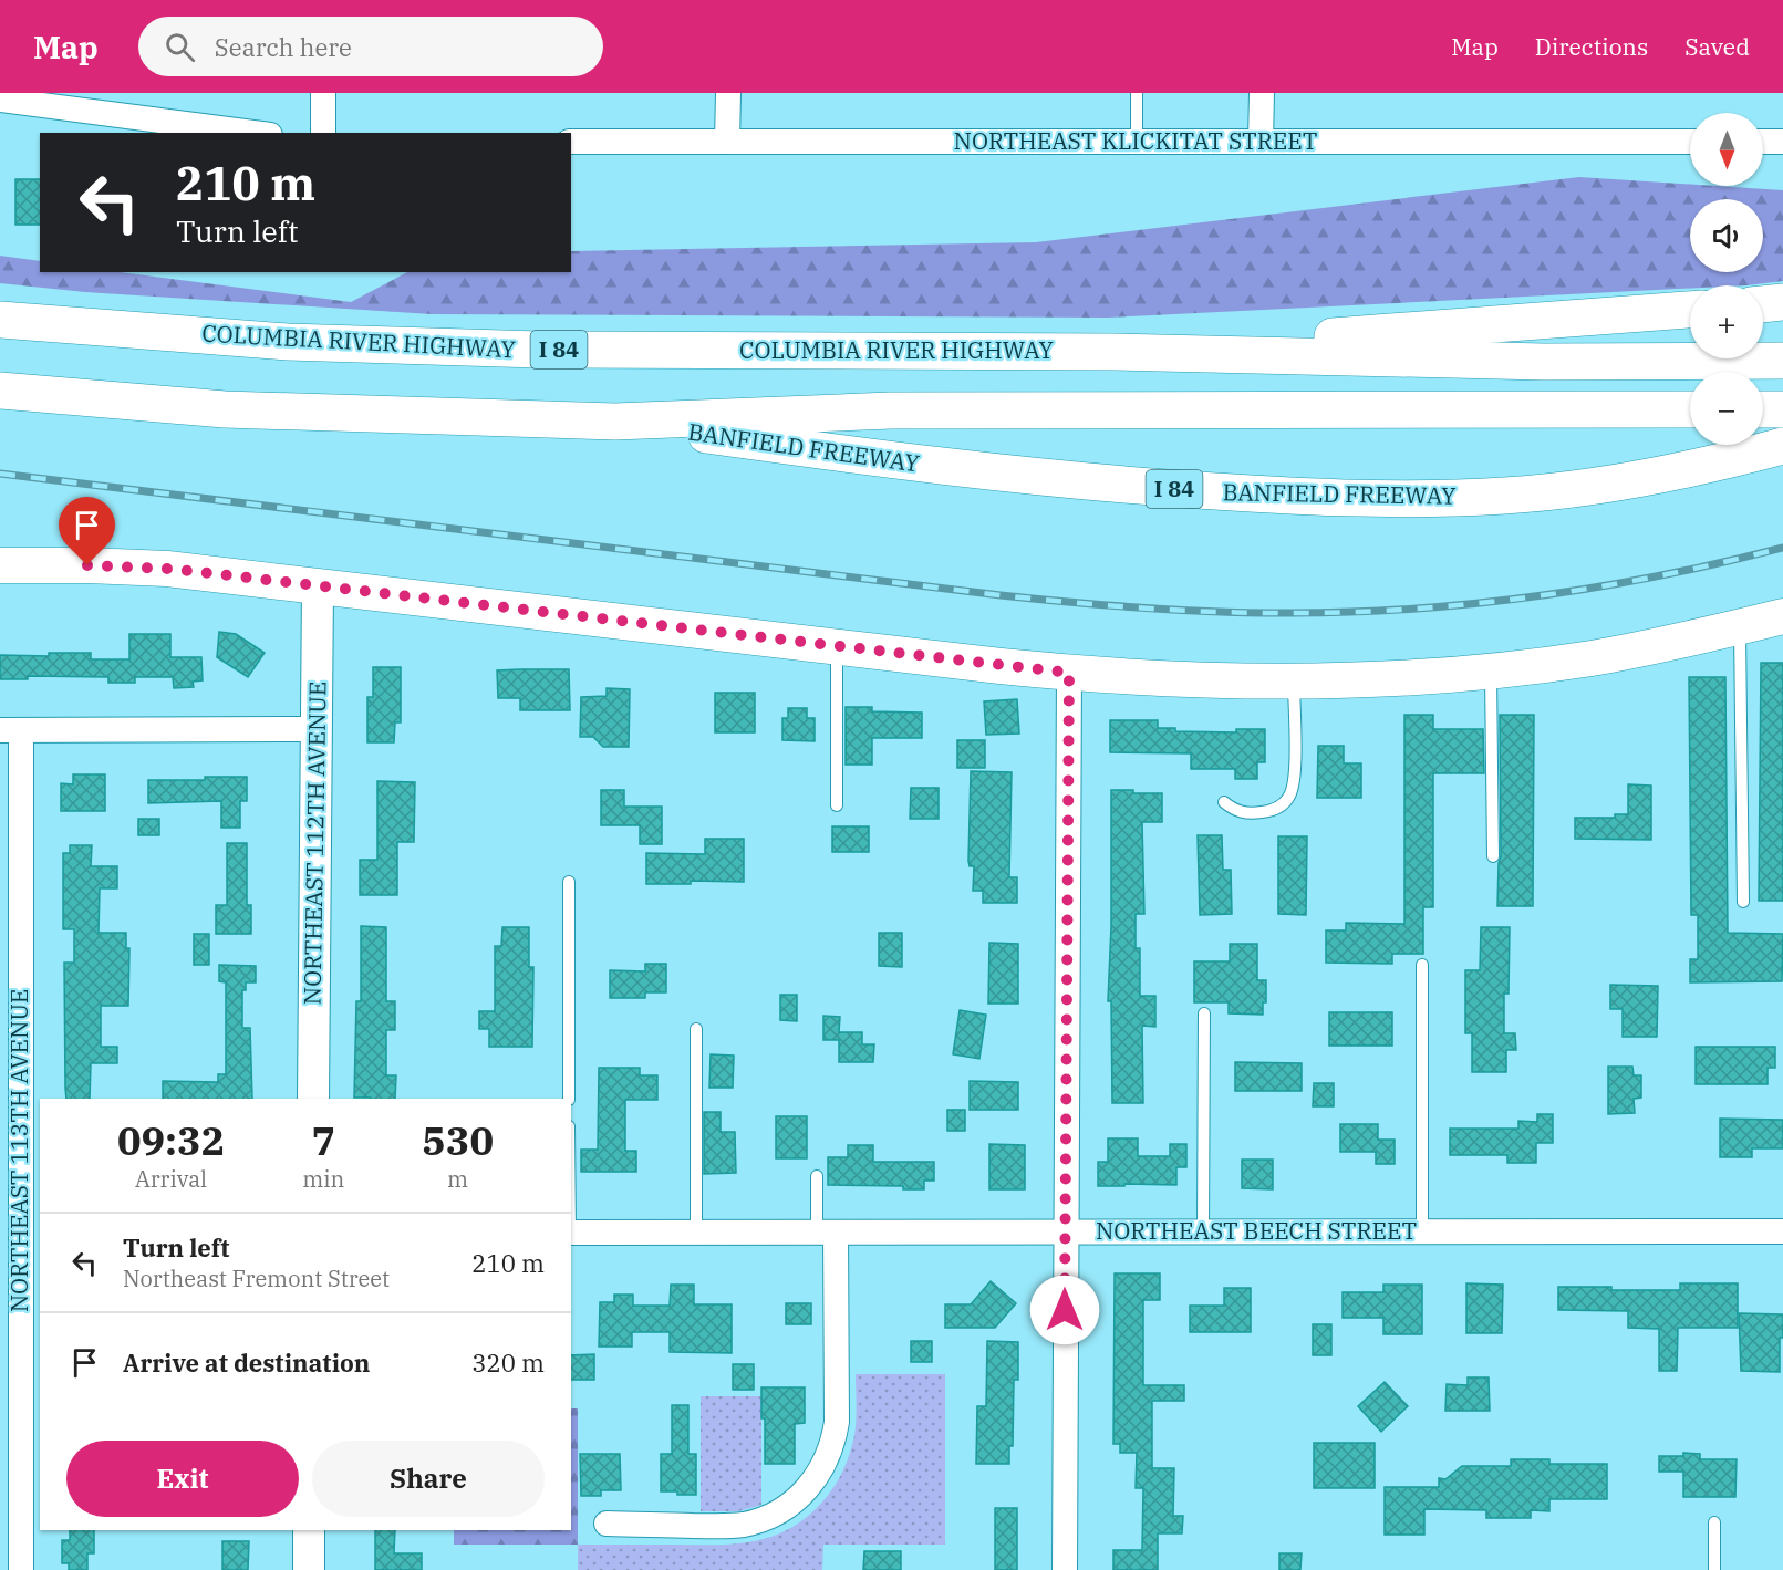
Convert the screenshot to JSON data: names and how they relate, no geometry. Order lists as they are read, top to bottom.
{
  "streets": {
    "highway": ["COLUMBIA RIVER HIGHWAY", "I 84", "BANFIELD FREEWAY"],
    "street": [
      "NORTHEAST KLICKITAT STREET",
      "NORTHEAST 112TH AVENUE",
      "NORTHEAST 113TH AVENUE",
      "NORTHEAST BEECH STREET"
    ]
  },
  "crossings": [
    ["COLUMBIA RIVER HIGHWAY", "I 84"],
    ["I 84", "BANFIELD FREEWAY"]
  ],
  "north": "bottom",
  "page": {
    "header": "Map",
    "search": "Search here",
    "nav": ["Map", "Directions", "Saved"],
    "map_buttons": ["+", "−"],
    "turn": ["210 m", "Turn left"],
    "eta": [
      "09:32",
      "Arrival",
      "7",
      "min",
      "530",
      "m"
    ],
    "list": [
      {
        "name": "Turn left",
        "note": "Northeast Fremont Street",
        "value": "210 m"
      },
      {
        "name": "Arrive at destination",
        "value": "320 m"
      }
    ],
    "buttons": ["Exit", "Share"]
  }
}
